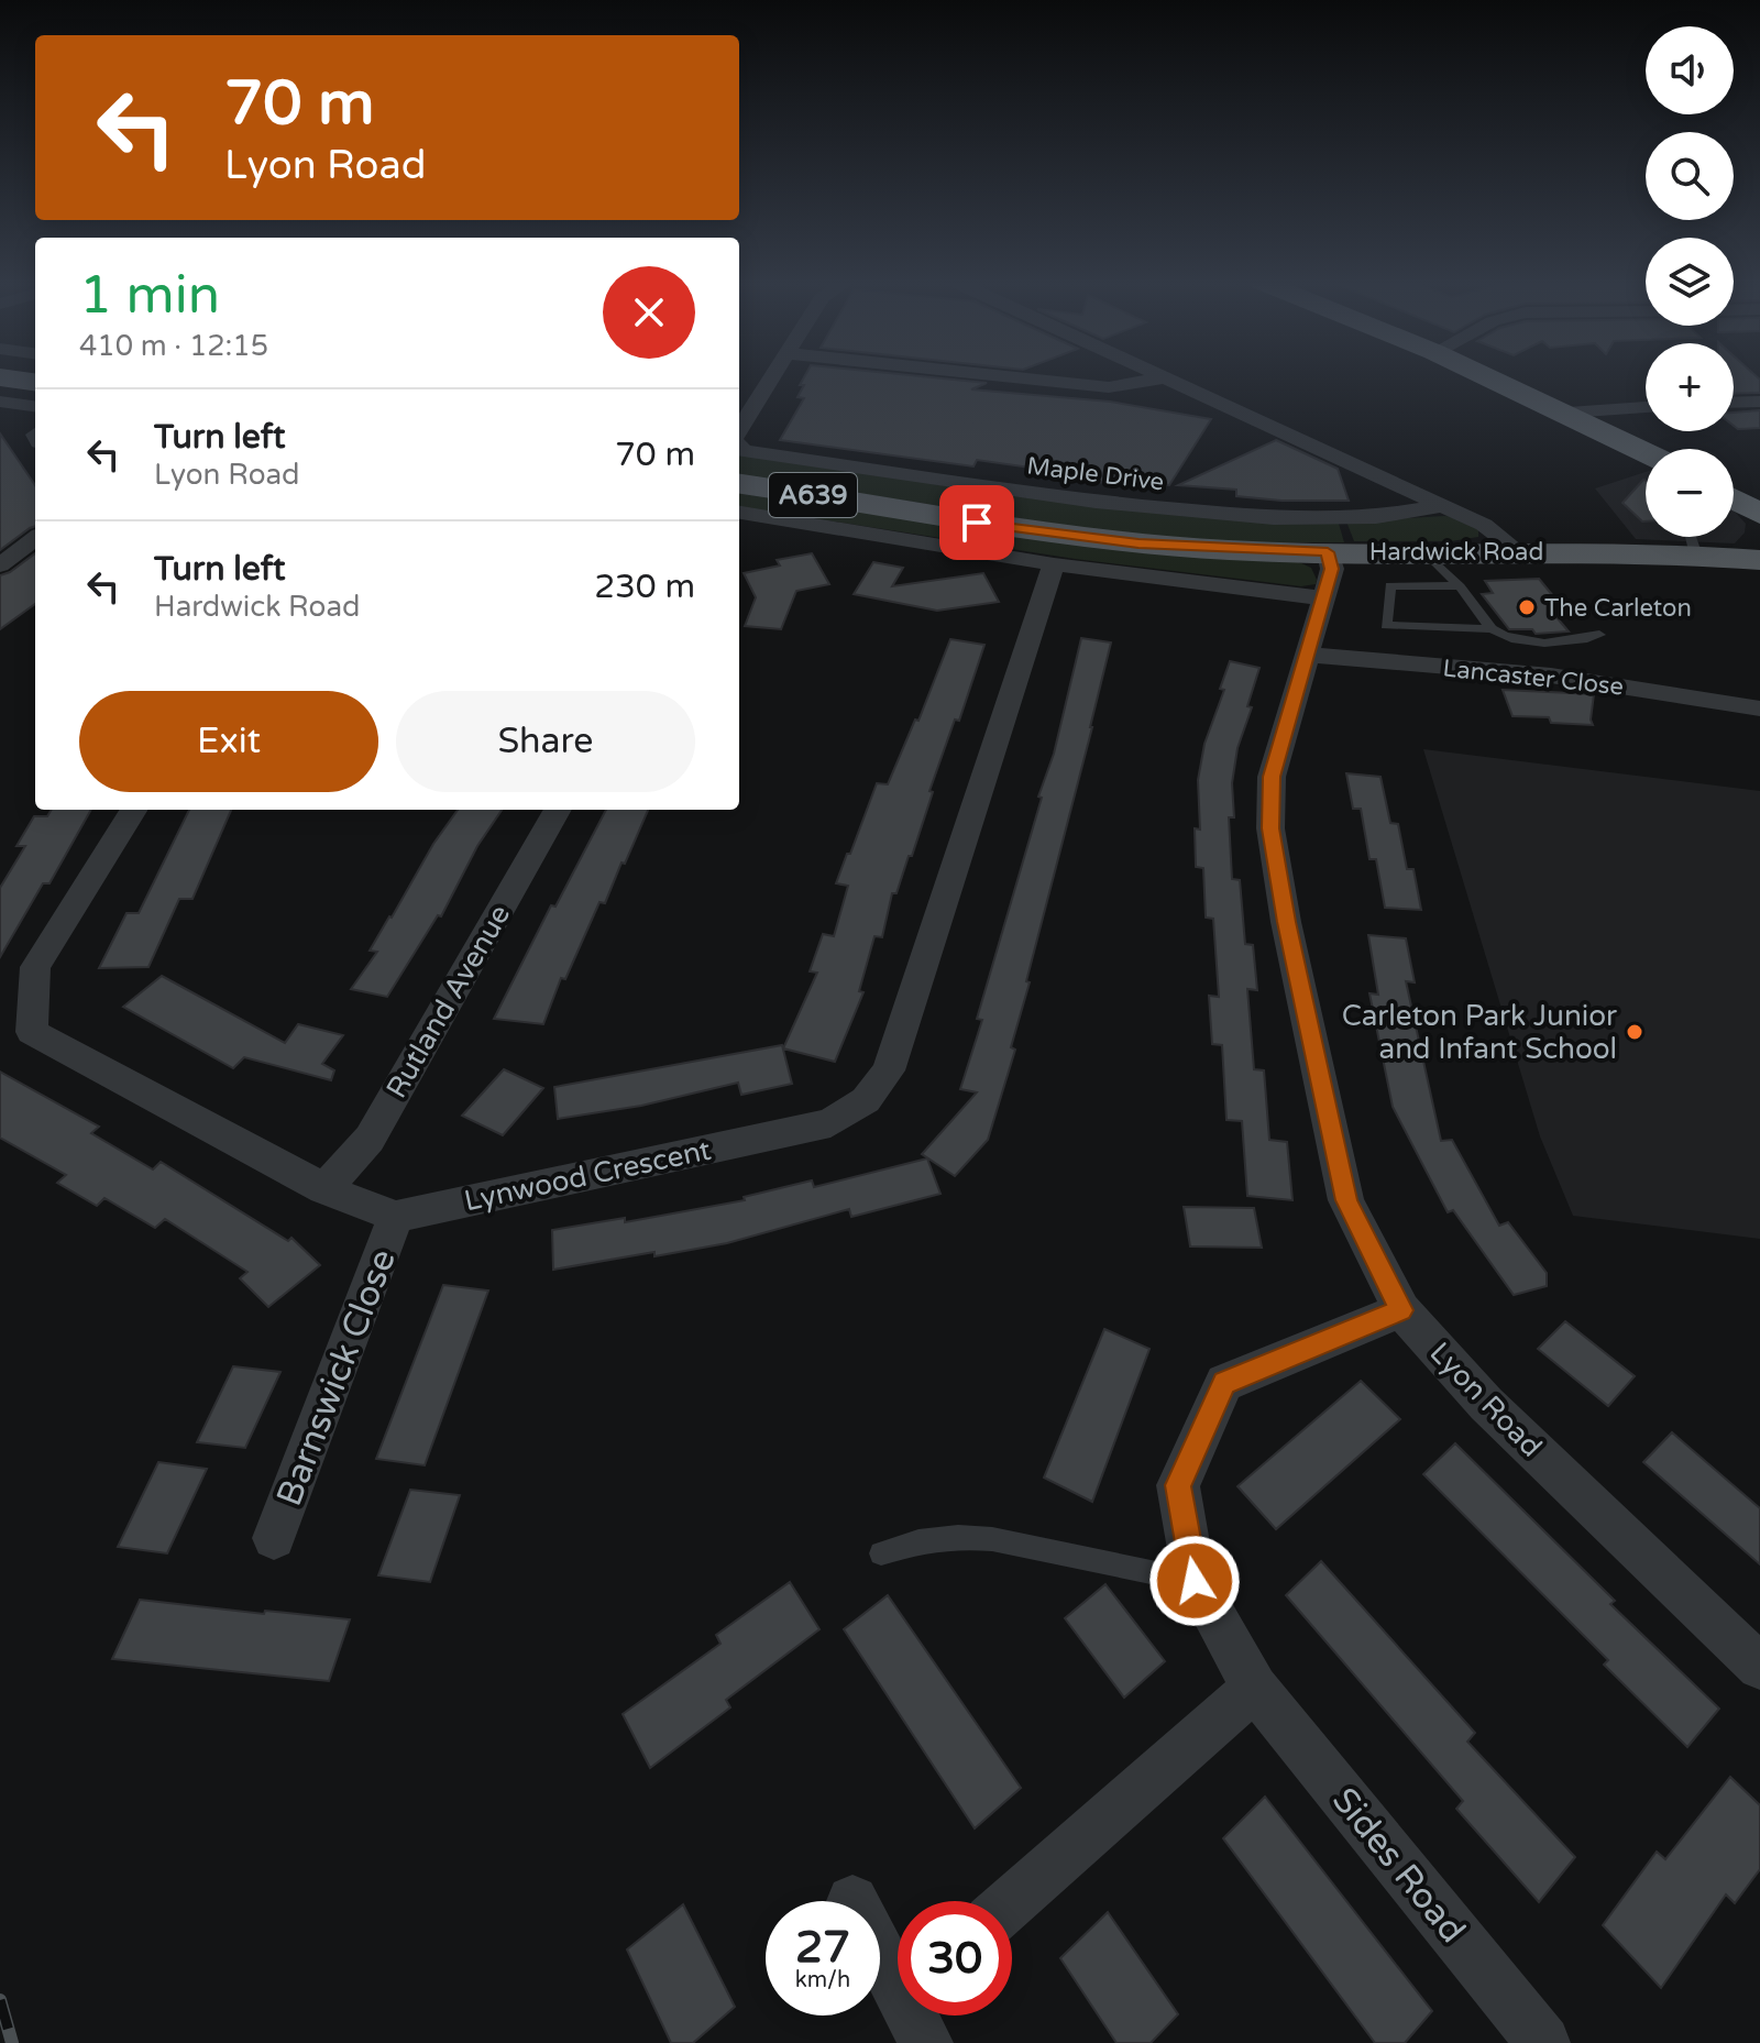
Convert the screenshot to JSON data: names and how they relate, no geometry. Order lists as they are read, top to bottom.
{
  "streets": {
    "main road": ["A639", "Hardwick Road"],
    "street": [
      "Maple Drive",
      "Lancaster Close",
      "Rutland Avenue",
      "Lynwood Crescent",
      "Barnswick Close",
      "Lyon Road",
      "Sides Road"
    ]
  },
  "crossings": [
    ["Hardwick Road", "Lyon Road"],
    ["Lancaster Close", "Lyon Road"],
    ["Lynwood Crescent", "Barnswick Close"],
    ["Lyon Road", "Sides Road"]
  ],
  "places": ["The Carleton", "Carleton Park Junior and Infant School"],
  "page": {
    "map_buttons": ["+", "−"],
    "turn": ["70 m", "Lyon Road"],
    "heading": ["1 min", "410 m · 12:15"],
    "list": [
      {
        "name": "Turn left",
        "note": "Lyon Road",
        "value": "70 m"
      },
      {
        "name": "Turn left",
        "note": "Hardwick Road",
        "value": "230 m"
      }
    ],
    "buttons": ["Exit", "Share"],
    "speed": "27 km/h",
    "limit": "30"
  }
}
